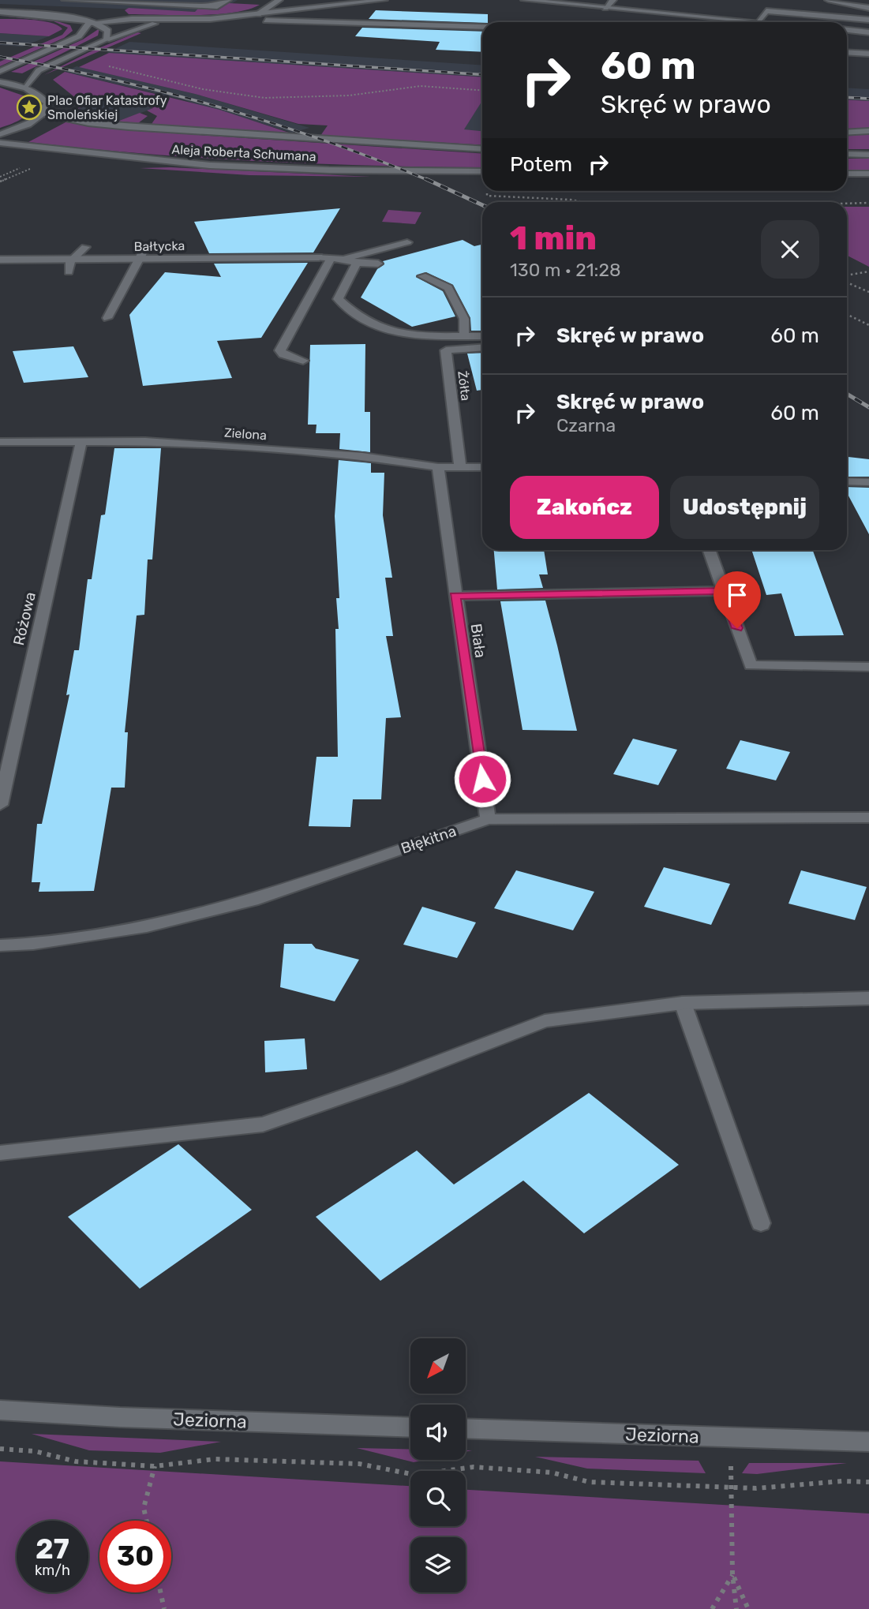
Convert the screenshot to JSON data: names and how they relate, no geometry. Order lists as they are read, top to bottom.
{
  "streets": {
    "street": [
      "Aleja Roberta Schumana",
      "Bałtycka",
      "Żółta",
      "Zielona",
      "Różowa",
      "Biała",
      "Błękitna",
      "Jeziorna"
    ]
  },
  "crossings": [
    ["Żółta", "Zielona"],
    ["Zielona", "Różowa"],
    ["Zielona", "Biała"],
    ["Biała", "Błękitna"]
  ],
  "places": {
    "place": ["Plac Ofiar Katastrofy Smoleńskiej"]
  },
  "north": "bottom left",
  "page": {
    "turn": ["60 m", "Skręć w prawo"],
    "then": "Potem",
    "heading": ["1 min", "130 m · 21:28"],
    "list": [
      {
        "name": "Skręć w prawo",
        "value": "60 m"
      },
      {
        "name": "Skręć w prawo",
        "note": "Czarna",
        "value": "60 m"
      }
    ],
    "buttons": ["Zakończ", "Udostępnij"],
    "speed": "27 km/h",
    "limit": "30"
  }
}
